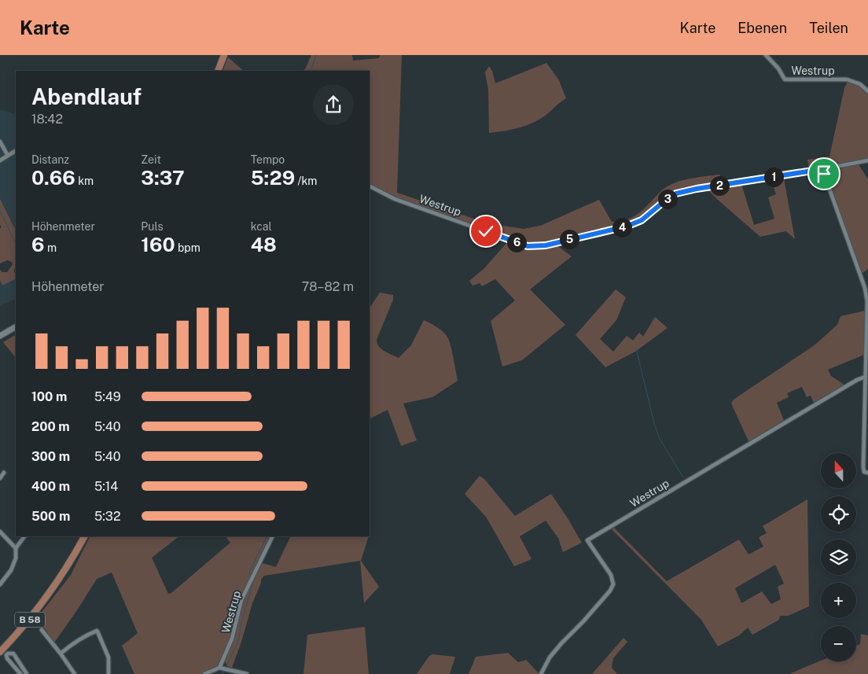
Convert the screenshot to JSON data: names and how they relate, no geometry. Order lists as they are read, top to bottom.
{
  "streets": {
    "main road": ["B 58"],
    "street": ["Westrup"]
  },
  "north": "top",
  "page": {
    "header": "Karte",
    "nav": ["Karte", "Ebenen", "Teilen"],
    "heading": ["Abendlauf", "18:42"],
    "stats": [
      ["Distanz", "0.66 km"],
      ["Zeit", "3:37"],
      ["Tempo", "5:29 /km"],
      ["Höhenmeter", "6 m"],
      ["Puls", "160 bpm"],
      ["kcal", "48"]
    ],
    "pins": [
      "1",
      "2",
      "3",
      "4",
      "5",
      "6"
    ],
    "chart": ["Höhenmeter", "78–82 m"],
    "list": [
      {
        "name": "100 m",
        "note": "5:49"
      },
      {
        "name": "200 m",
        "note": "5:40"
      },
      {
        "name": "300 m",
        "note": "5:40"
      },
      {
        "name": "400 m",
        "note": "5:14"
      },
      {
        "name": "500 m",
        "note": "5:32"
      }
    ],
    "map_buttons": ["+", "−"]
  }
}
